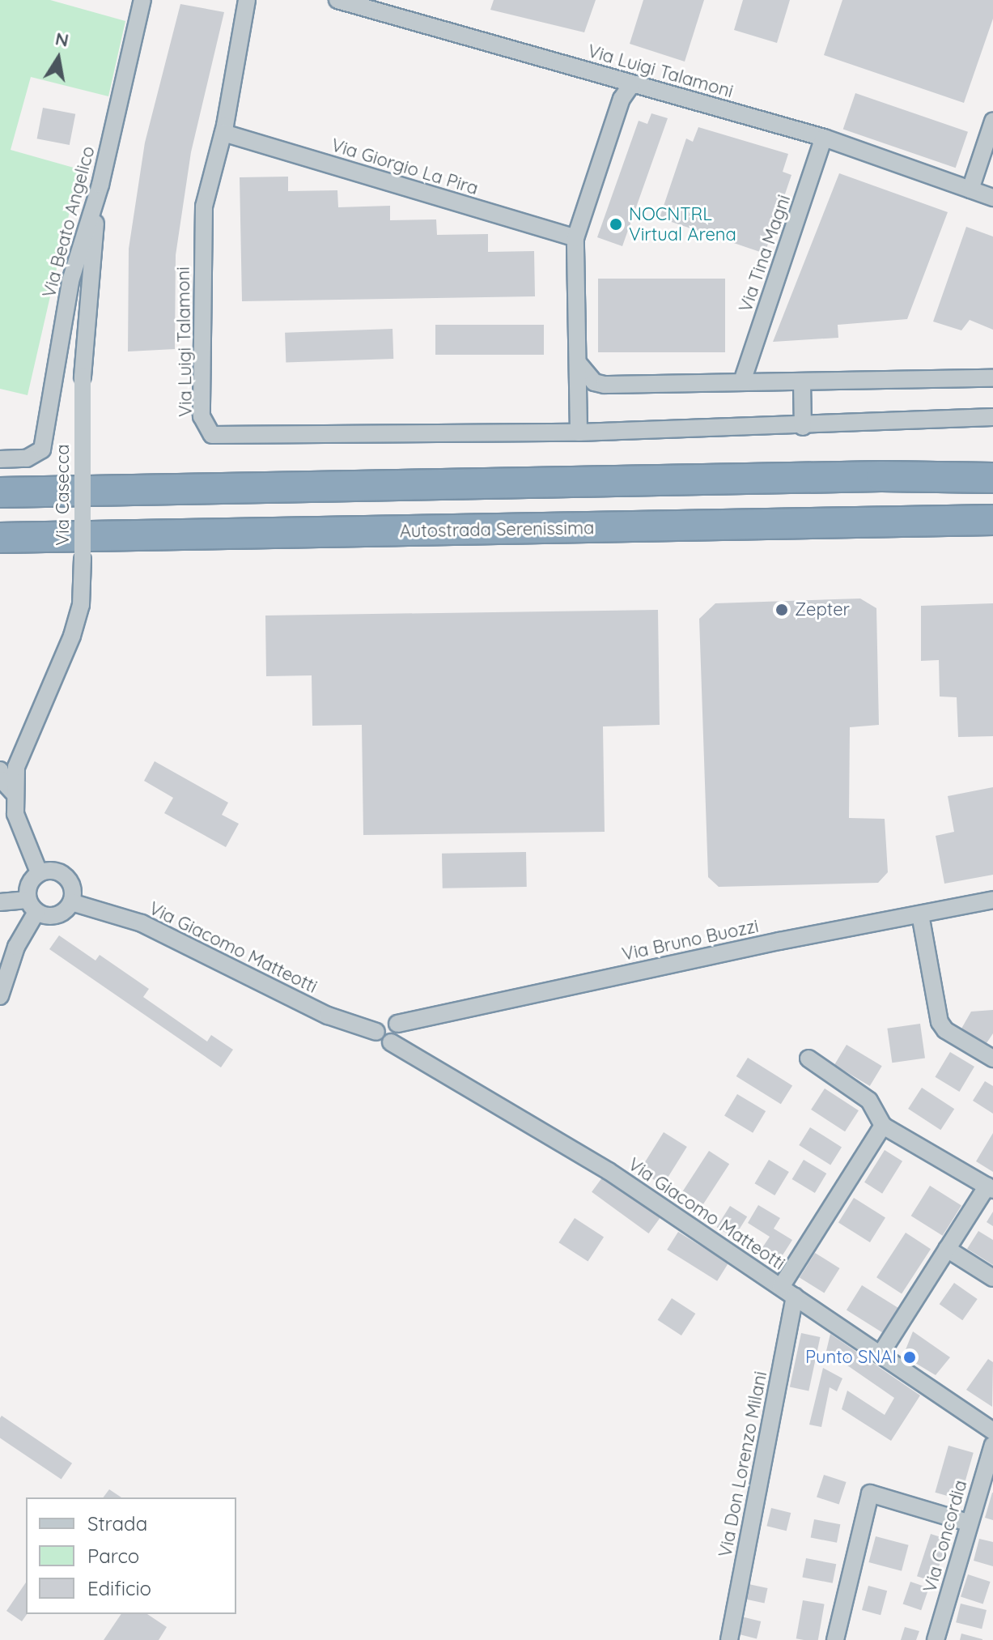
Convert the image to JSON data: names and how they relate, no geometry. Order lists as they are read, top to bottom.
{
  "streets": {
    "highway": ["Autostrada Serenissima"],
    "street": [
      "Via Luigi Talamoni",
      "Via Giorgio La Pira",
      "Via Beato Angelico",
      "Via Tina Magni",
      "Via Casecca",
      "Via Bruno Buozzi",
      "Via Giacomo Matteotti",
      "Via Don Lorenzo Milani",
      "Via Concordia"
    ]
  },
  "crossings": [
    ["Via Luigi Talamoni", "Via Giorgio La Pira"],
    ["Via Luigi Talamoni", "Via Tina Magni"],
    ["Via Beato Angelico", "Via Casecca"],
    ["Via Casecca", "Via Giacomo Matteotti"],
    ["Via Bruno Buozzi", "Via Giacomo Matteotti"],
    ["Via Giacomo Matteotti", "Via Don Lorenzo Milani"]
  ],
  "places": ["NOCNTRL Virtual Arena", "Zepter", "Punto SNAI"],
  "legend": ["Strada", "Parco", "Edificio"],
  "north": "top"
}
